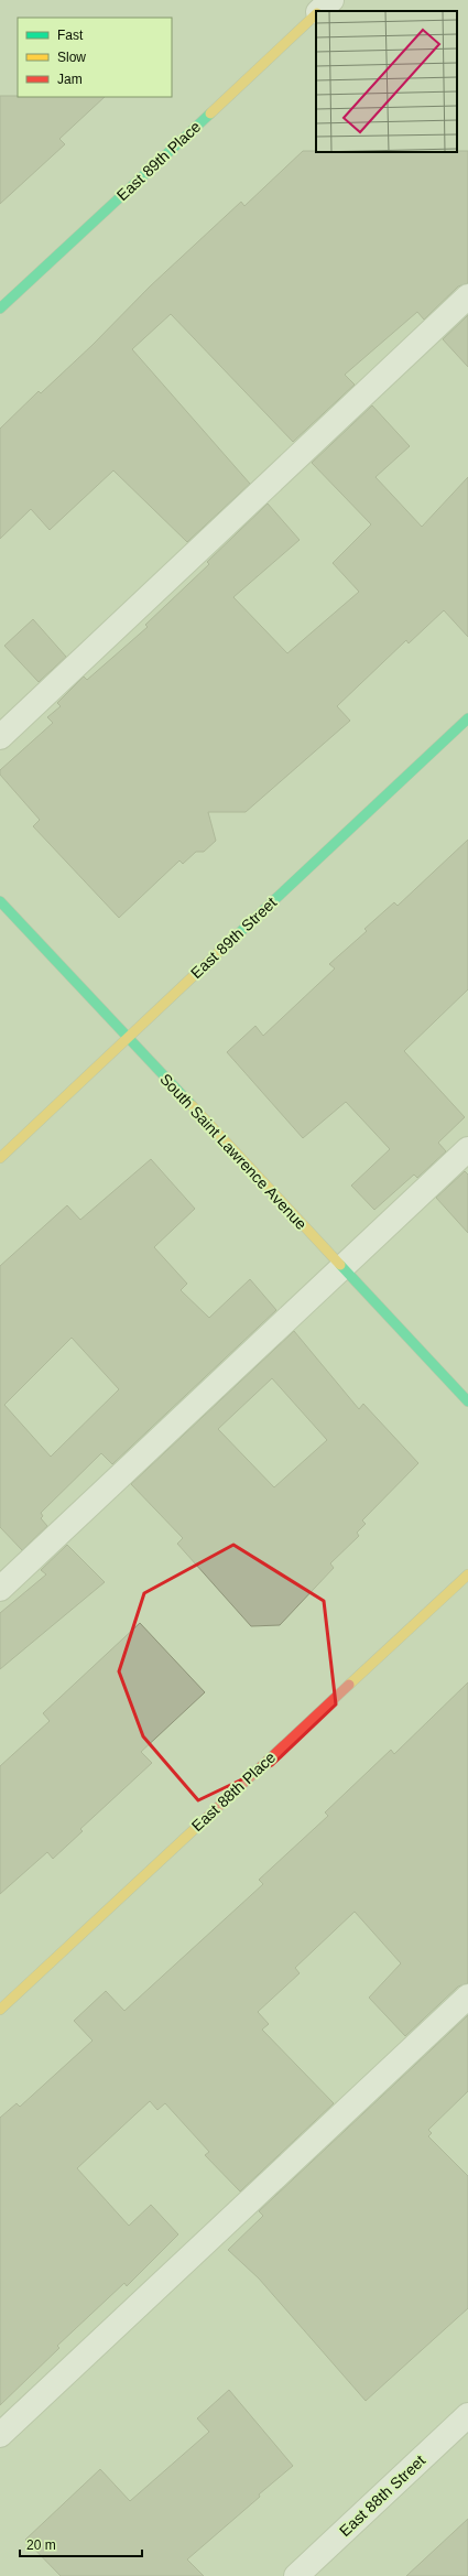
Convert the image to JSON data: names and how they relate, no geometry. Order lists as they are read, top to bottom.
{
  "streets": {
    "street": [
      "East 89th Place",
      "East 89th Street",
      "South Saint Lawrence Avenue",
      "East 88th Place",
      "East 88th Street"
    ]
  },
  "crossings": [
    ["East 89th Street", "South Saint Lawrence Avenue"]
  ],
  "legend": ["Fast", "Slow", "Jam"],
  "scale_bar": "20 m"
}
